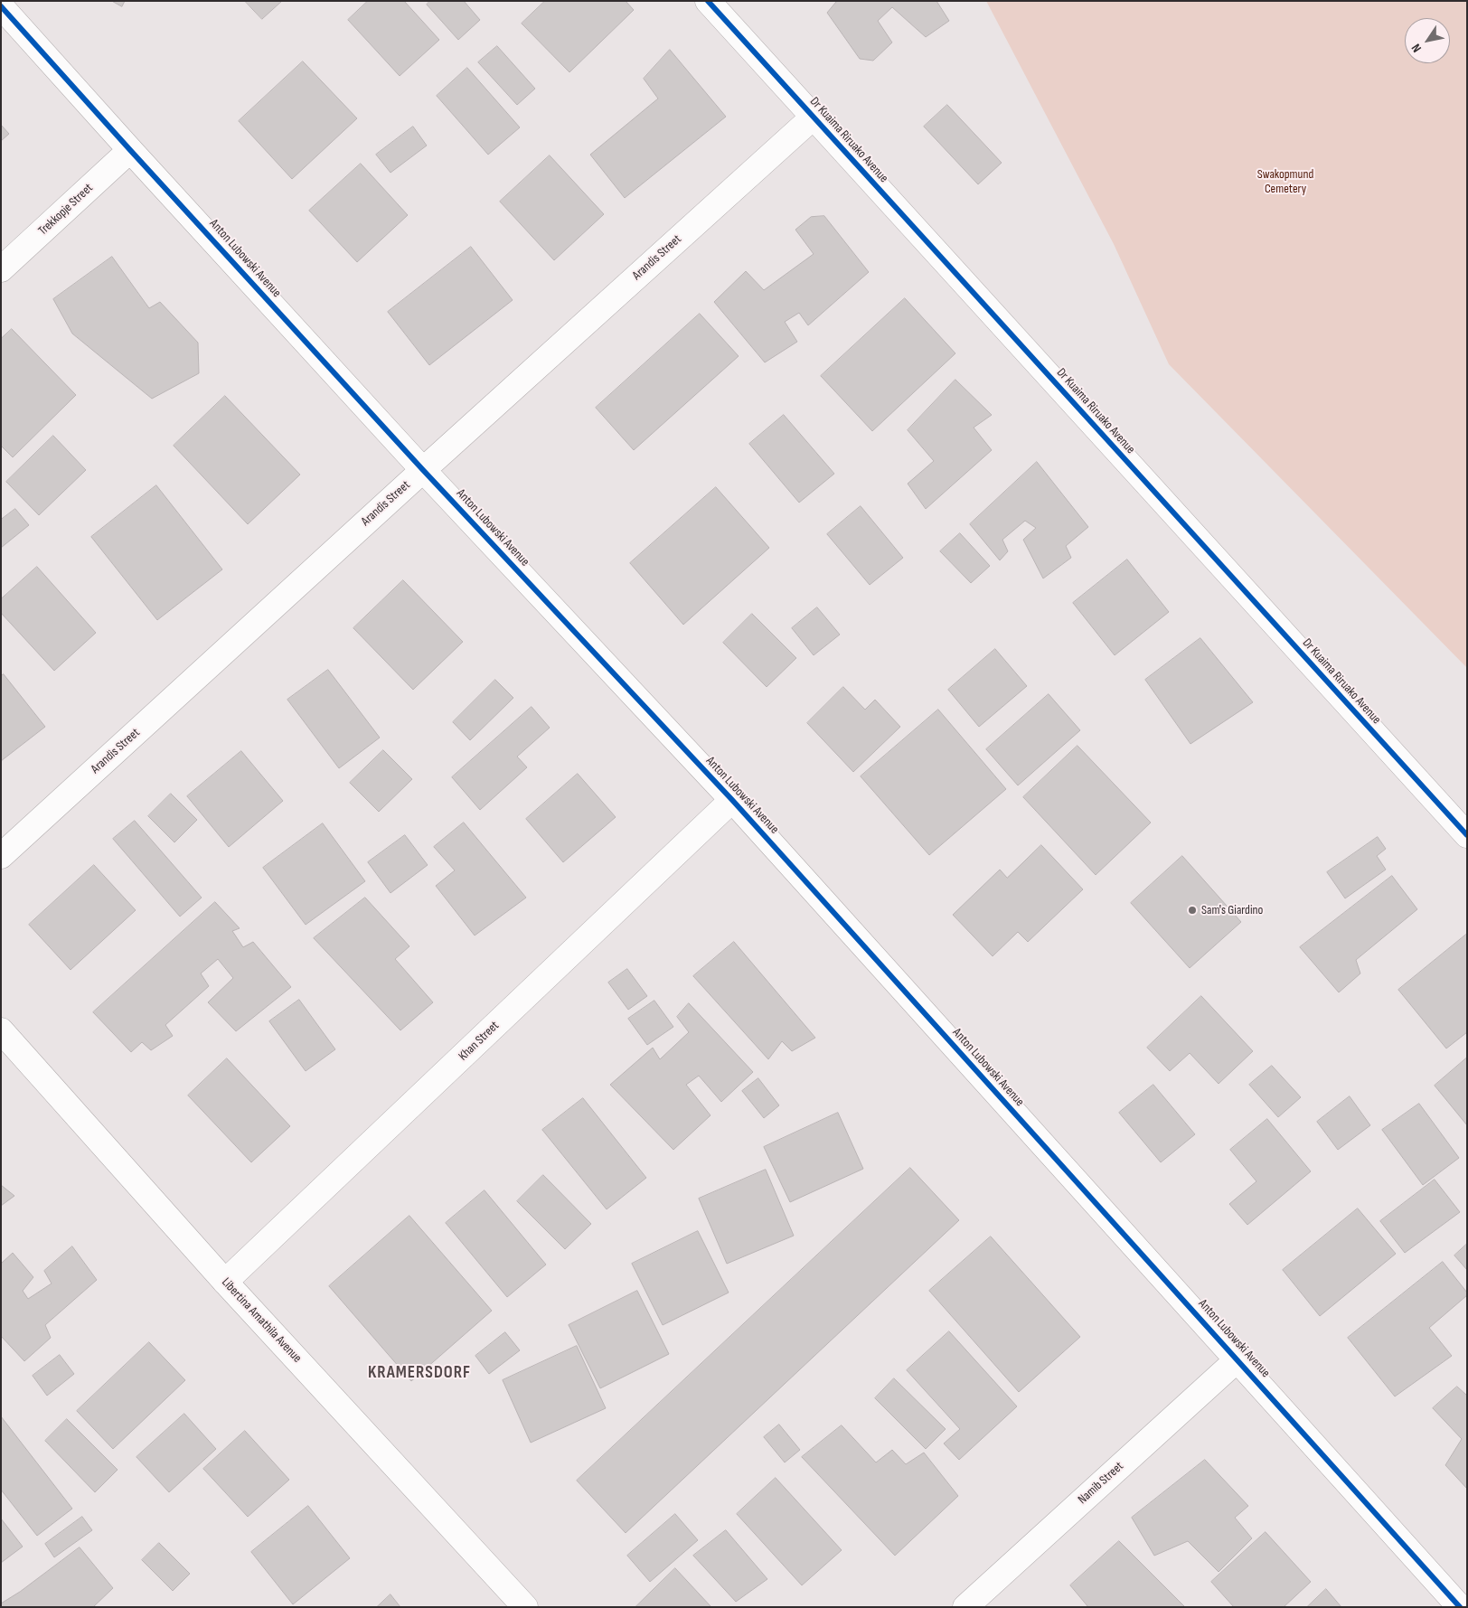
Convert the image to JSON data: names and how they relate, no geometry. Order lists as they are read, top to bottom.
{
  "streets": {
    "street": [
      "Dr Kuaima Riruako Avenue",
      "Trekkopje Street",
      "Arandis Street",
      "Anton Lubowski Avenue",
      "Khan Street",
      "Libertina Amathila Avenue",
      "Namib Street"
    ]
  },
  "crossings": [
    ["Dr Kuaima Riruako Avenue", "Arandis Street"],
    ["Trekkopje Street", "Anton Lubowski Avenue"],
    ["Arandis Street", "Anton Lubowski Avenue"],
    ["Anton Lubowski Avenue", "Khan Street"],
    ["Anton Lubowski Avenue", "Namib Street"],
    ["Khan Street", "Libertina Amathila Avenue"]
  ],
  "districts": ["KRAMERSDORF"],
  "parks": ["Swakopmund Cemetery"],
  "places": ["Sam's Giardino"],
  "north": "bottom left"
}
